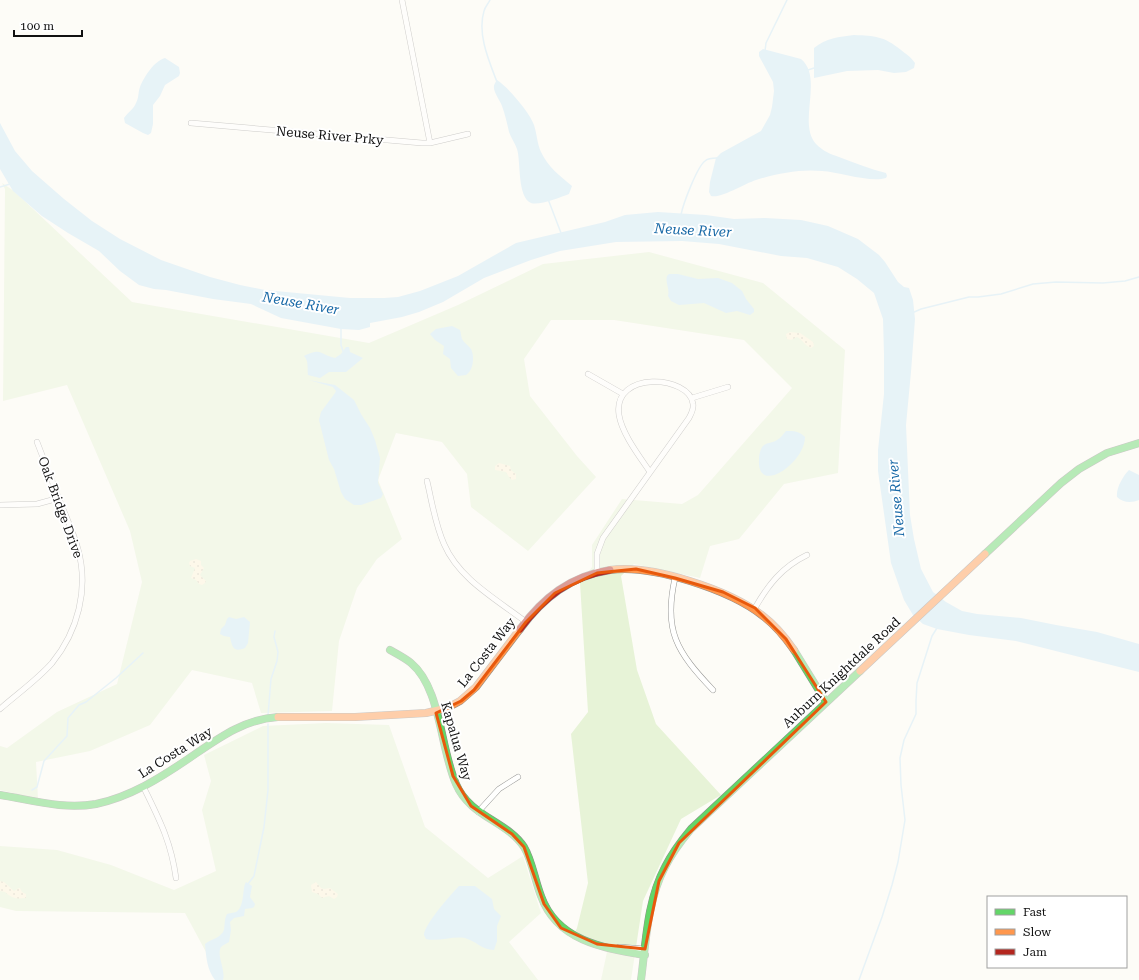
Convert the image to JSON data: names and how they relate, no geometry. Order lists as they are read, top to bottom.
{
  "streets": {
    "street": [
      "Neuse River Prky",
      "Oak Bridge Drive",
      "La Costa Way",
      "Auburn Knightdale Road",
      "Kapalua Way"
    ]
  },
  "crossings": [
    ["La Costa Way", "Auburn Knightdale Road"],
    ["La Costa Way", "Kapalua Way"],
    ["Auburn Knightdale Road", "Kapalua Way"]
  ],
  "water": ["Neuse River"],
  "legend": ["Fast", "Slow", "Jam"],
  "scale_bar": "100 m"
}
